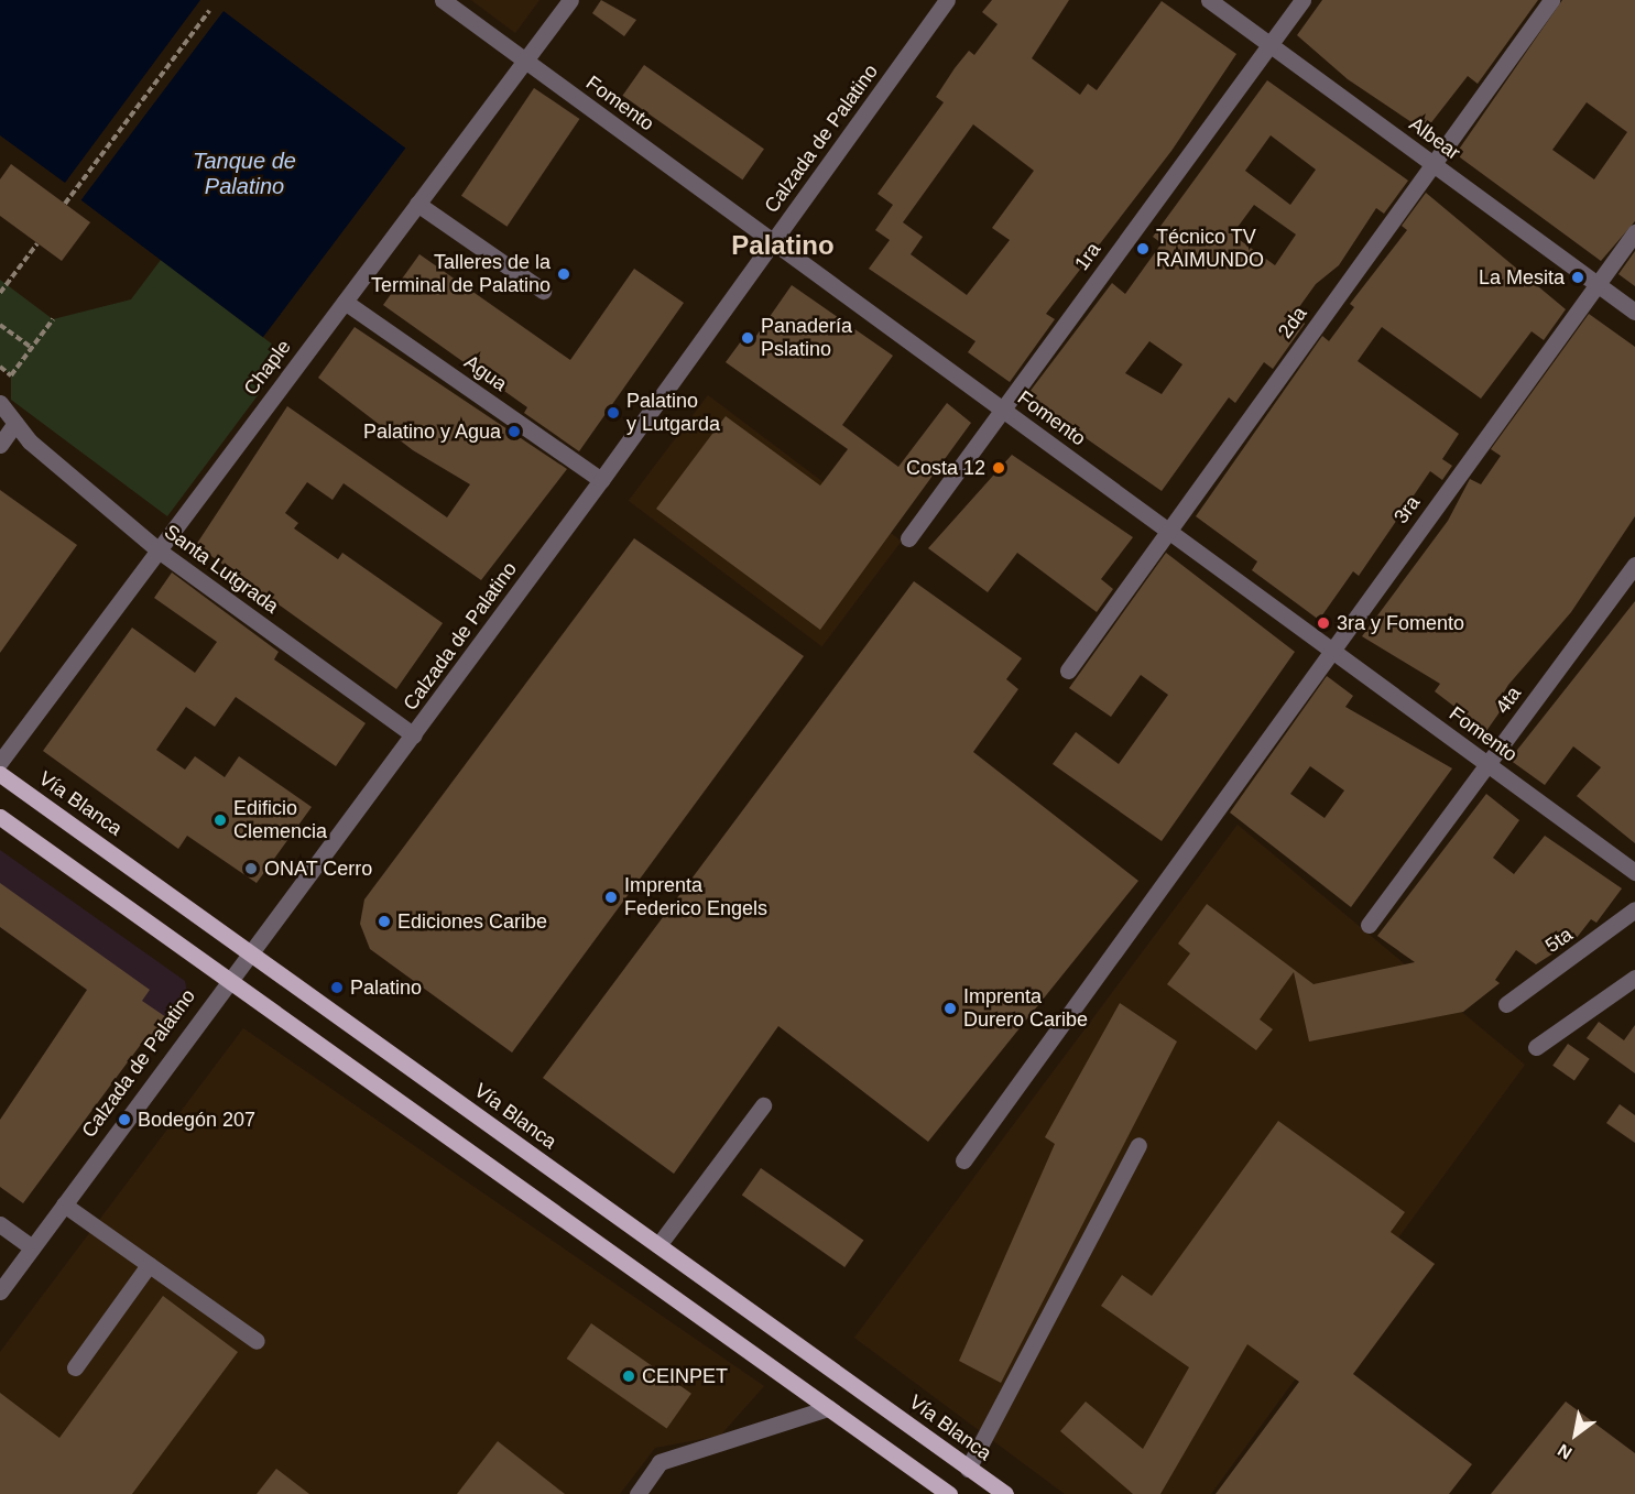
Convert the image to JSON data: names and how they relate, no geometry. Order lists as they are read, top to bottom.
{
  "streets": {
    "main road": ["Vía Blanca"],
    "street": [
      "Fomento",
      "Calzada de Palatino",
      "Albear",
      "1ra",
      "2da",
      "Chaple",
      "Agua",
      "3ra",
      "Santa Lutgrada",
      "4ta",
      "5ta"
    ]
  },
  "crossings": [
    ["Fomento", "Calzada de Palatino"],
    ["Fomento", "1ra"],
    ["Fomento", "2da"],
    ["Fomento", "Chaple"],
    ["Fomento", "3ra"],
    ["Fomento", "4ta"],
    ["Calzada de Palatino", "Agua"],
    ["Calzada de Palatino", "Santa Lutgrada"],
    ["Calzada de Palatino", "Vía Blanca"],
    ["Albear", "1ra"],
    ["Albear", "2da"],
    ["Albear", "3ra"],
    ["Chaple", "Agua"],
    ["Chaple", "Santa Lutgrada"]
  ],
  "districts": ["Palatino"],
  "water": ["Tanque de Palatino"],
  "places": [
    "Técnico TV RAIMUNDO",
    "Talleres de la Terminal de Palatino",
    "La Mesita",
    "Panadería Pslatino",
    "Palatino y Lutgarda",
    "Palatino y Agua",
    "Costa 12",
    "3ra y Fomento",
    "Edificio Clemencia",
    "ONAT Cerro",
    "Imprenta Federico Engels",
    "Ediciones Caribe",
    "Palatino",
    "Imprenta Durero Caribe",
    "Bodegón 207",
    "CEINPET"
  ],
  "north": "bottom left"
}
